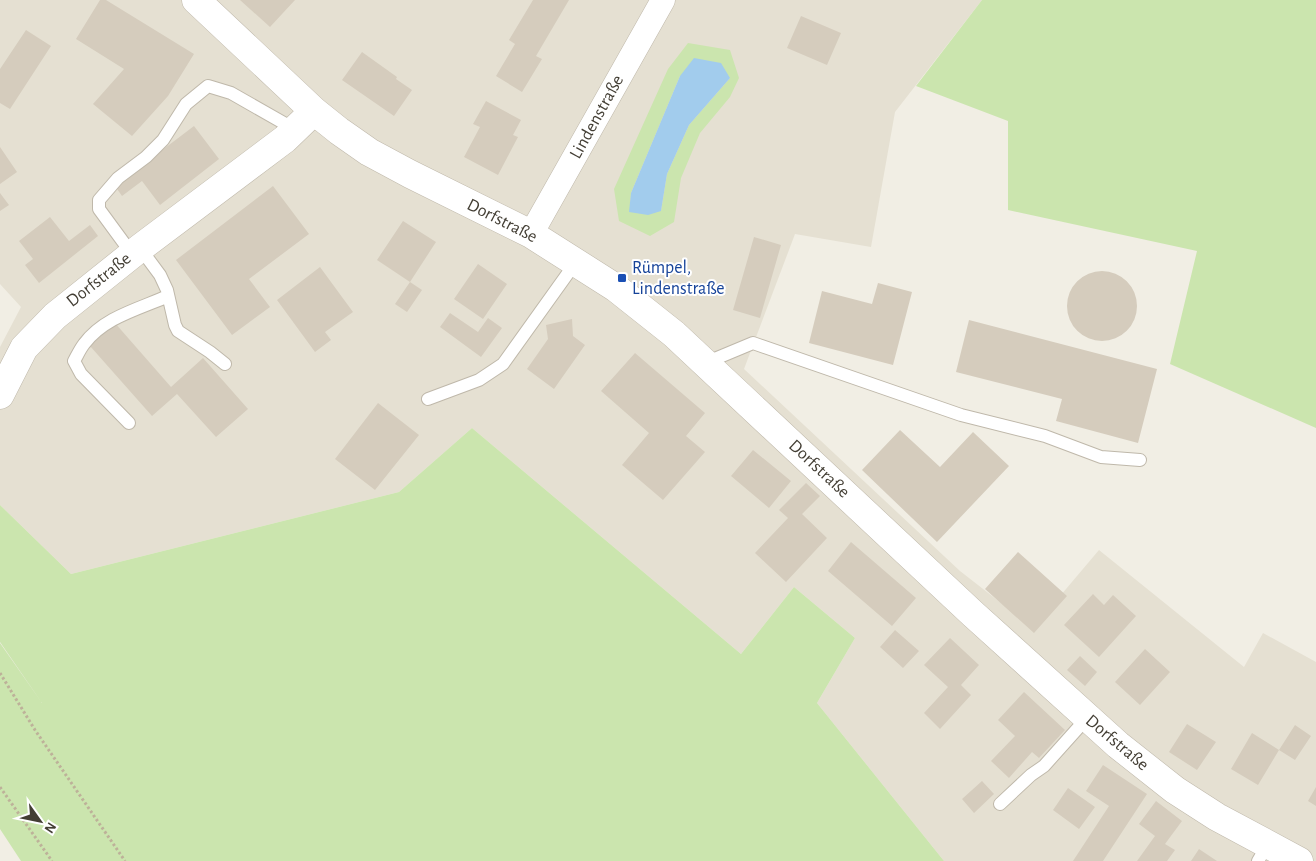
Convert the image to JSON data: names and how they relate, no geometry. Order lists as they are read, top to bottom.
{
  "streets": {
    "street": ["Lindenstraße", "Dorfstraße"]
  },
  "crossings": [
    ["Lindenstraße", "Dorfstraße"]
  ],
  "places": {
    "transit": ["Rümpel, Lindenstraße"]
  },
  "north": "bottom right"
}
